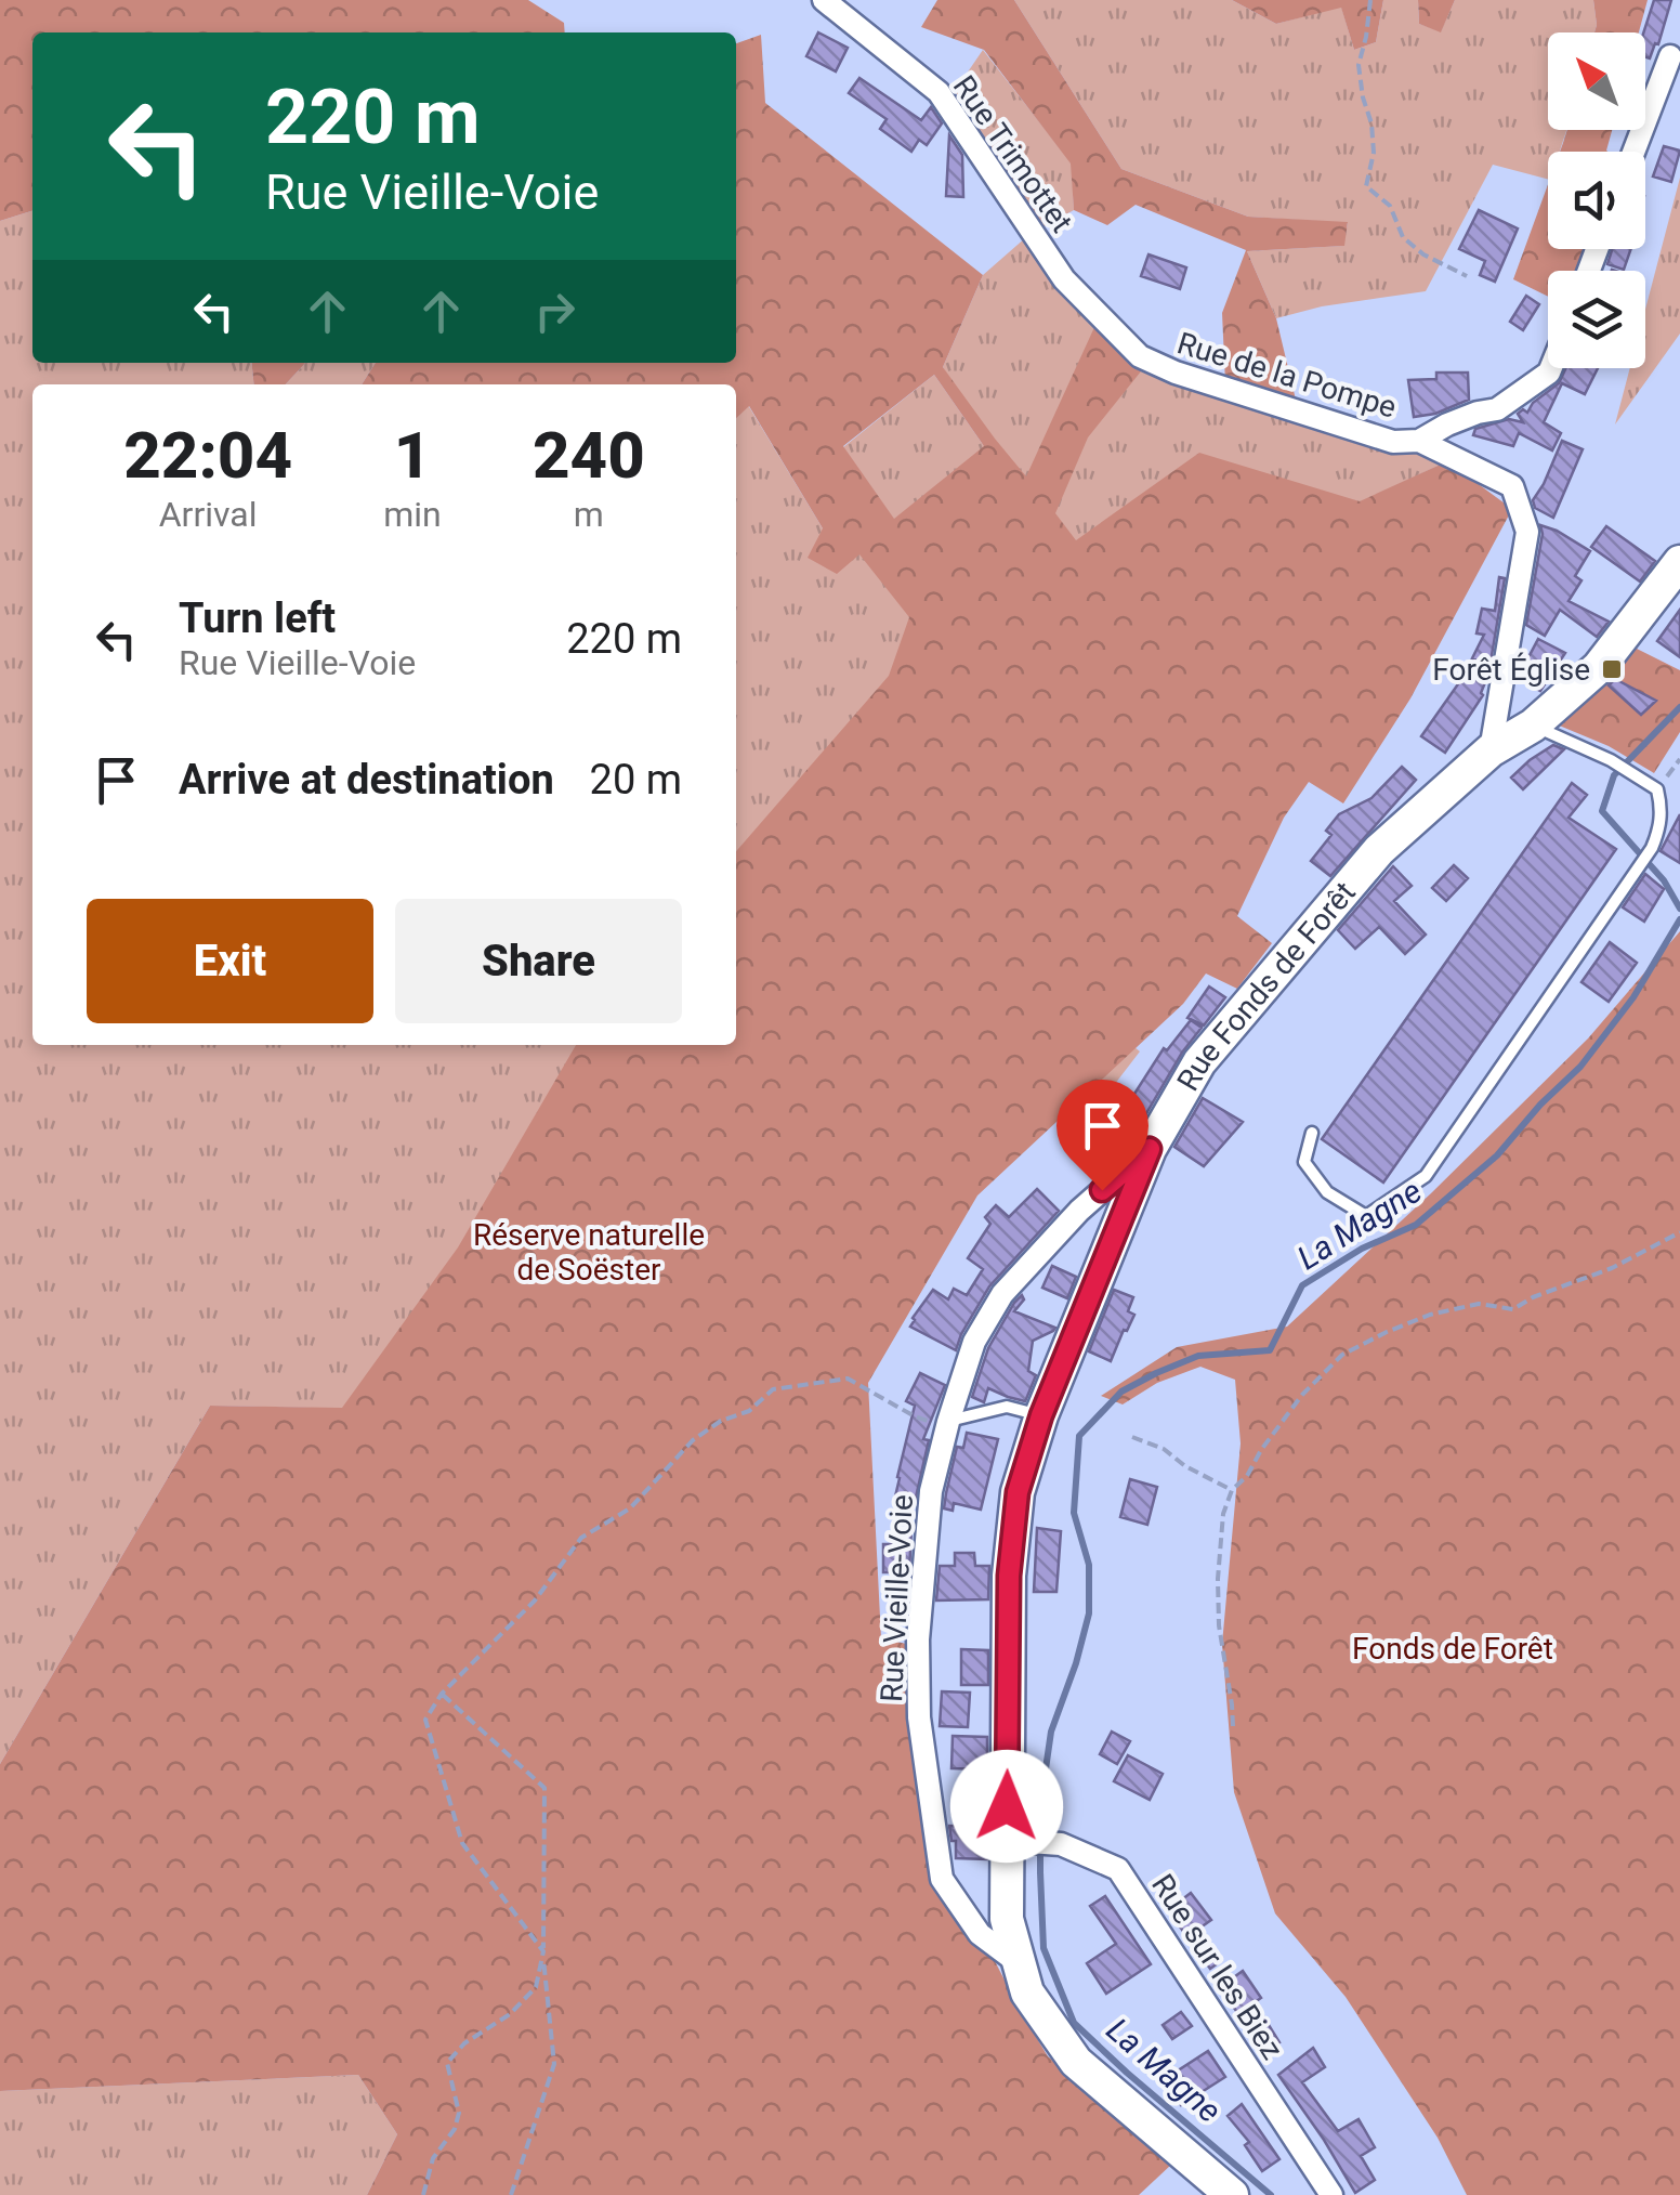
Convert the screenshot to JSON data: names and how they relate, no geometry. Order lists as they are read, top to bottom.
{
  "streets": {
    "main road": ["Rue Fonds de Forêt"],
    "street": [
      "Rue Trimottet",
      "Rue de la Pompe",
      "Rue Vieille-Voie",
      "Rue sur les Biez"
    ]
  },
  "crossings": [
    ["Rue Trimottet", "Rue de la Pompe"],
    ["Rue de la Pompe", "Rue Fonds de Forêt"],
    ["Rue Fonds de Forêt", "Rue Vieille-Voie"],
    ["Rue Fonds de Forêt", "Rue sur les Biez"]
  ],
  "water": ["La Magne"],
  "parks": ["Réserve naturelle de Soëster", "Fonds de Forêt"],
  "places": {
    "transit": ["Forêt Église"]
  },
  "north": "top left",
  "page": {
    "turn": ["220 m", "Rue Vieille-Voie"],
    "eta": [
      "22:04",
      "Arrival",
      "1",
      "min",
      "240",
      "m"
    ],
    "list": [
      {
        "name": "Turn left",
        "note": "Rue Vieille-Voie",
        "value": "220 m"
      },
      {
        "name": "Arrive at destination",
        "value": "20 m"
      }
    ],
    "buttons": ["Exit", "Share"]
  }
}
